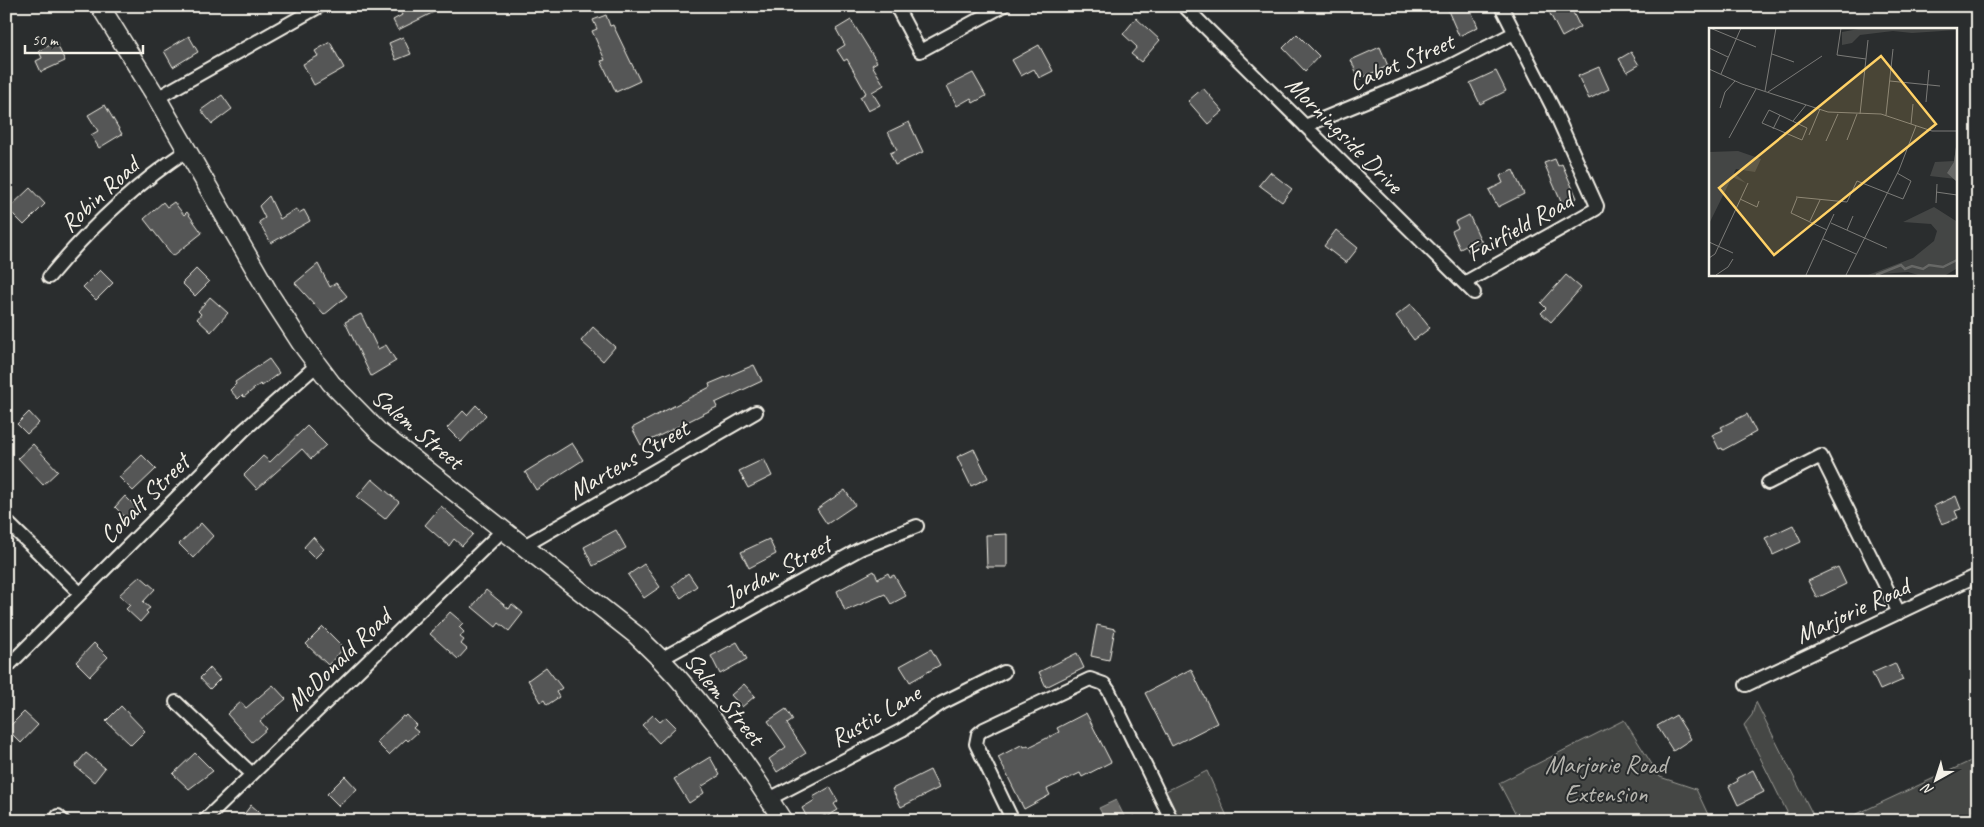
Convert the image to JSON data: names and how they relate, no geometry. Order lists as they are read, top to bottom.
{
  "streets": {
    "street": [
      "Cabot Street",
      "Morningside Drive",
      "Robin Road",
      "Fairfield Road",
      "Salem Street",
      "Martens Street",
      "Cobalt Street",
      "Jordan Street",
      "Marjorie Road",
      "McDonald Road",
      "Rustic Lane"
    ]
  },
  "crossings": [
    ["Cabot Street", "Morningside Drive"],
    ["Cabot Street", "Fairfield Road"],
    ["Morningside Drive", "Fairfield Road"],
    ["Robin Road", "Salem Street"],
    ["Salem Street", "Martens Street"],
    ["Salem Street", "Cobalt Street"],
    ["Salem Street", "Jordan Street"],
    ["Salem Street", "McDonald Road"],
    ["Salem Street", "Rustic Lane"]
  ],
  "parks": ["Marjorie Road Extension"],
  "scale_bar": "50 m",
  "north": "bottom left"
}
